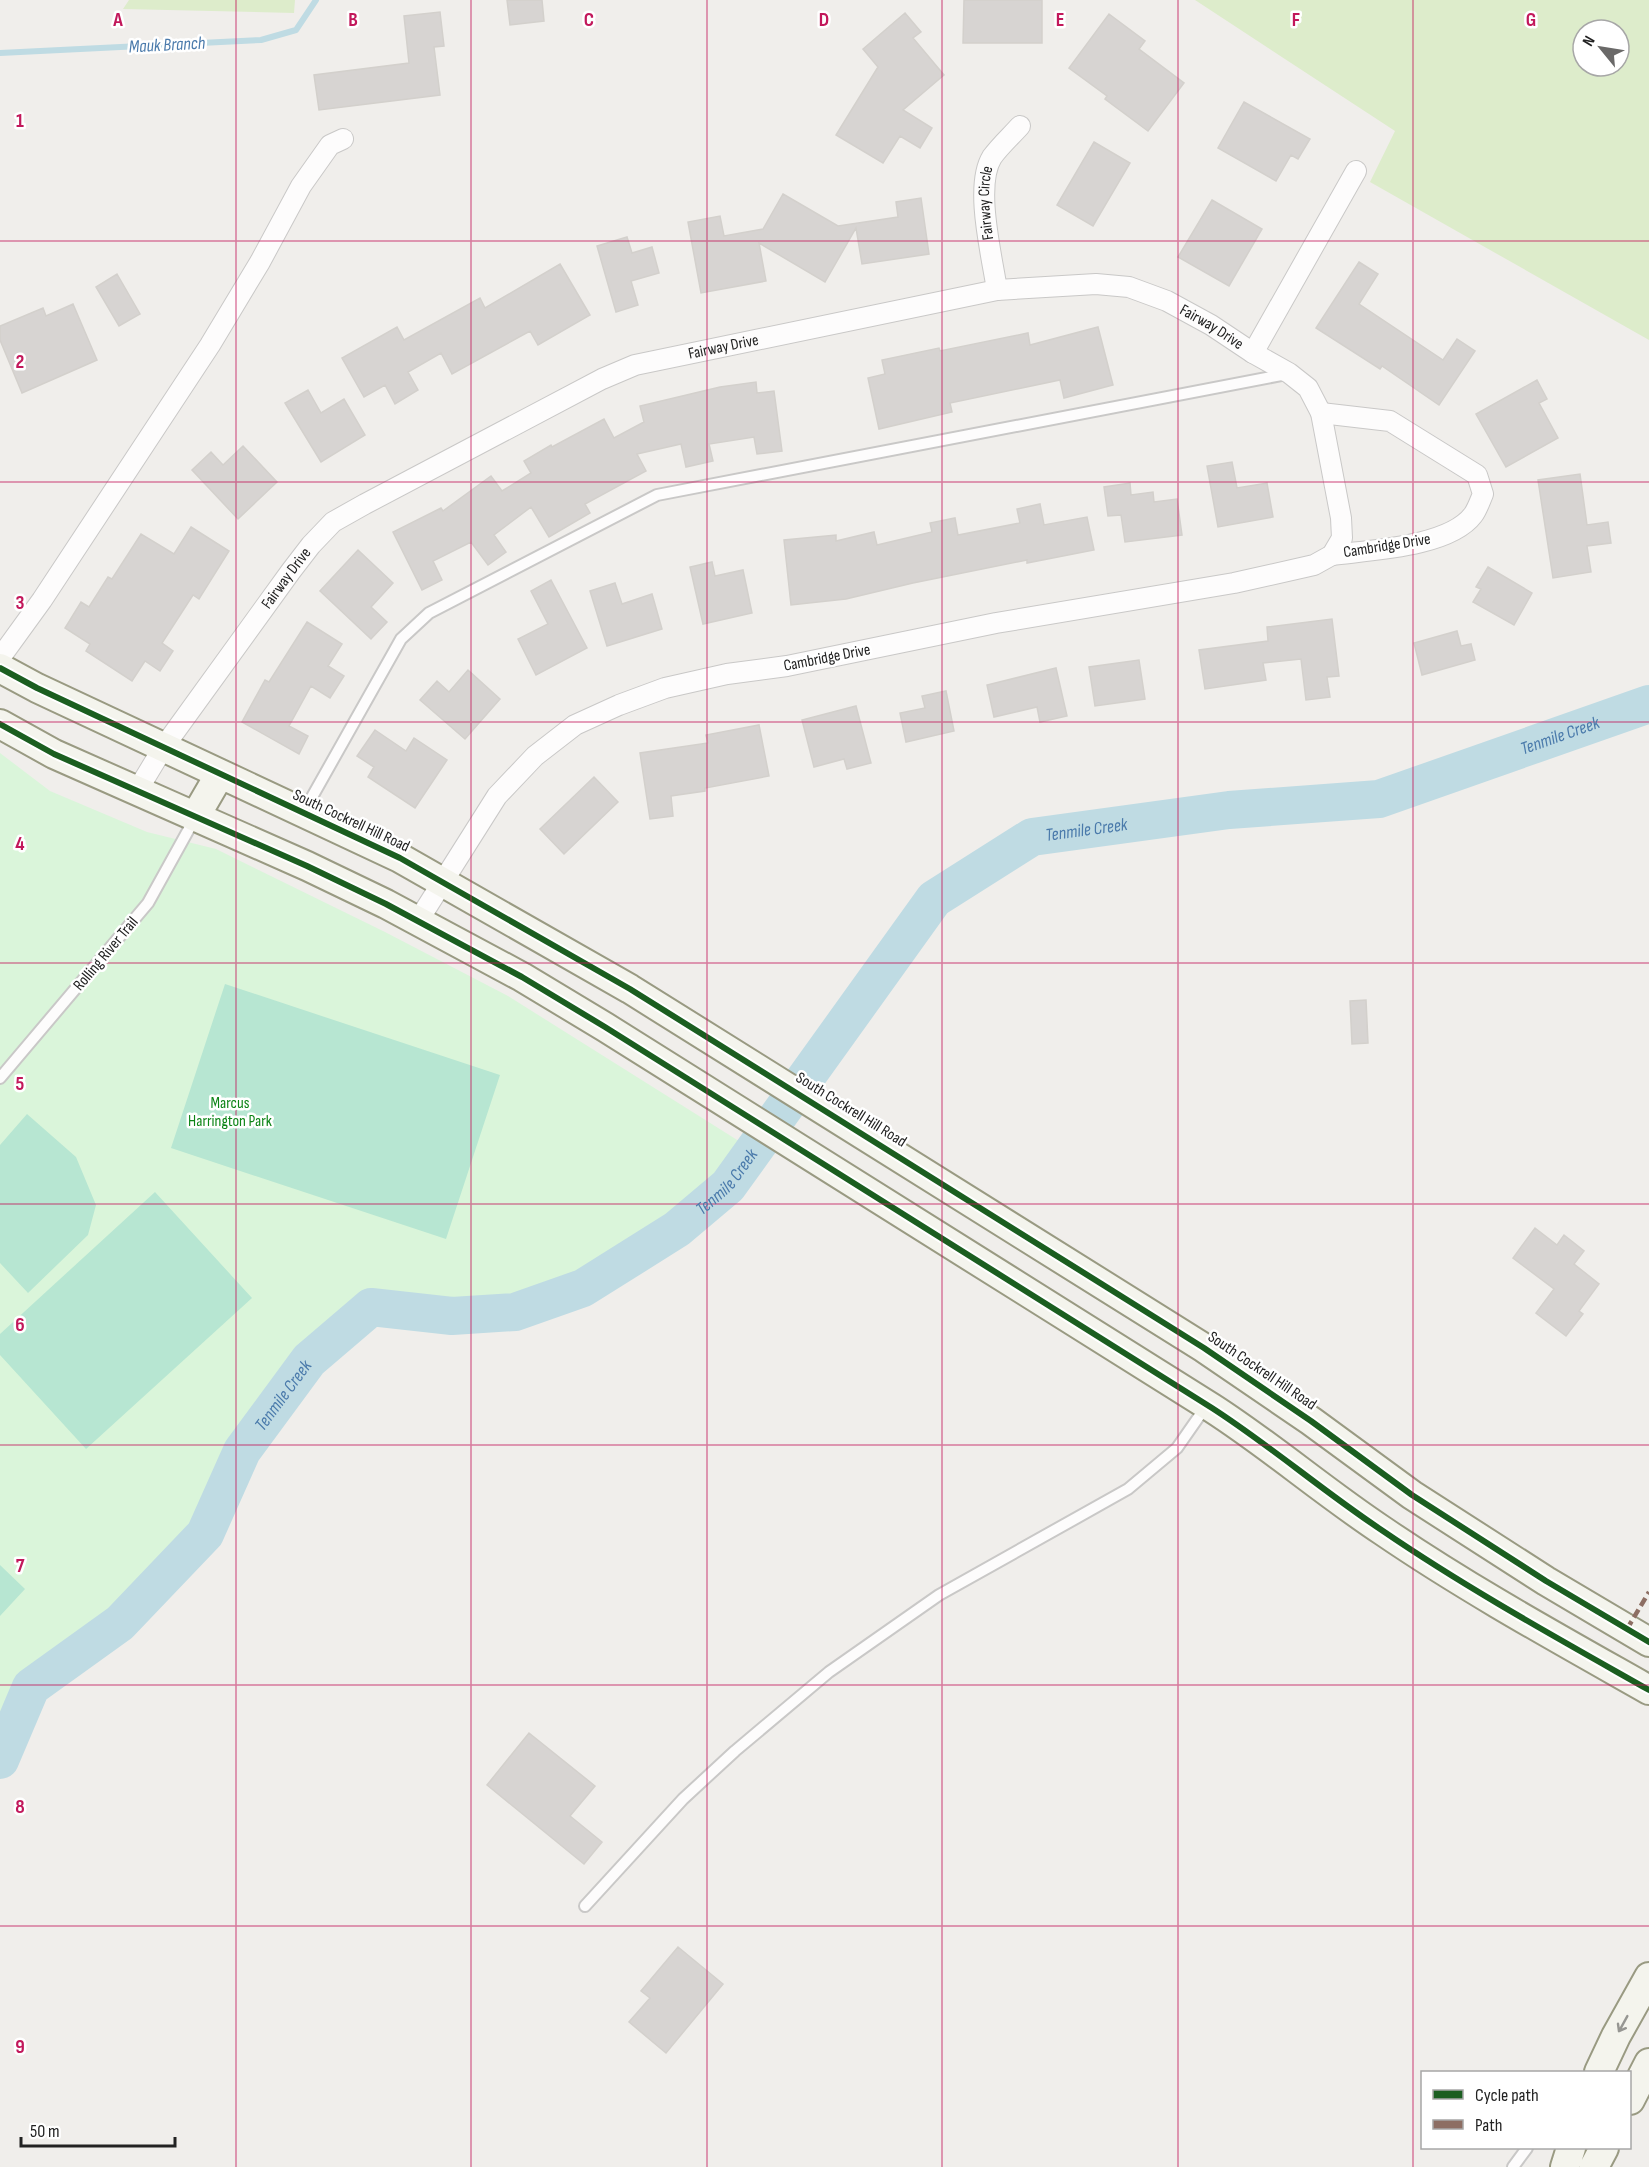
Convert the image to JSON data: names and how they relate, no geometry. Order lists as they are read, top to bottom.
{
  "streets": {
    "main road": ["South Cockrell Hill Road"],
    "street": ["Fairway Circle", "Fairway Drive", "Cambridge Drive"],
    "lane": ["Rolling River Trail"]
  },
  "crossings": [
    ["Fairway Circle", "Fairway Drive"],
    ["Fairway Drive", "Cambridge Drive"],
    ["Fairway Drive", "South Cockrell Hill Road"],
    ["Cambridge Drive", "South Cockrell Hill Road"]
  ],
  "water": ["Mauk Branch", "Tenmile Creek"],
  "parks": ["Marcus Harrington Park"],
  "legend": ["Cycle path", "Path"],
  "scale_bar": "50 m",
  "north": "top left",
  "grid": {
    "columns": [
      "A",
      "B",
      "C",
      "D",
      "E",
      "F",
      "G"
    ],
    "rows": [
      "1",
      "2",
      "3",
      "4",
      "5",
      "6",
      "7",
      "8",
      "9"
    ]
  }
}
